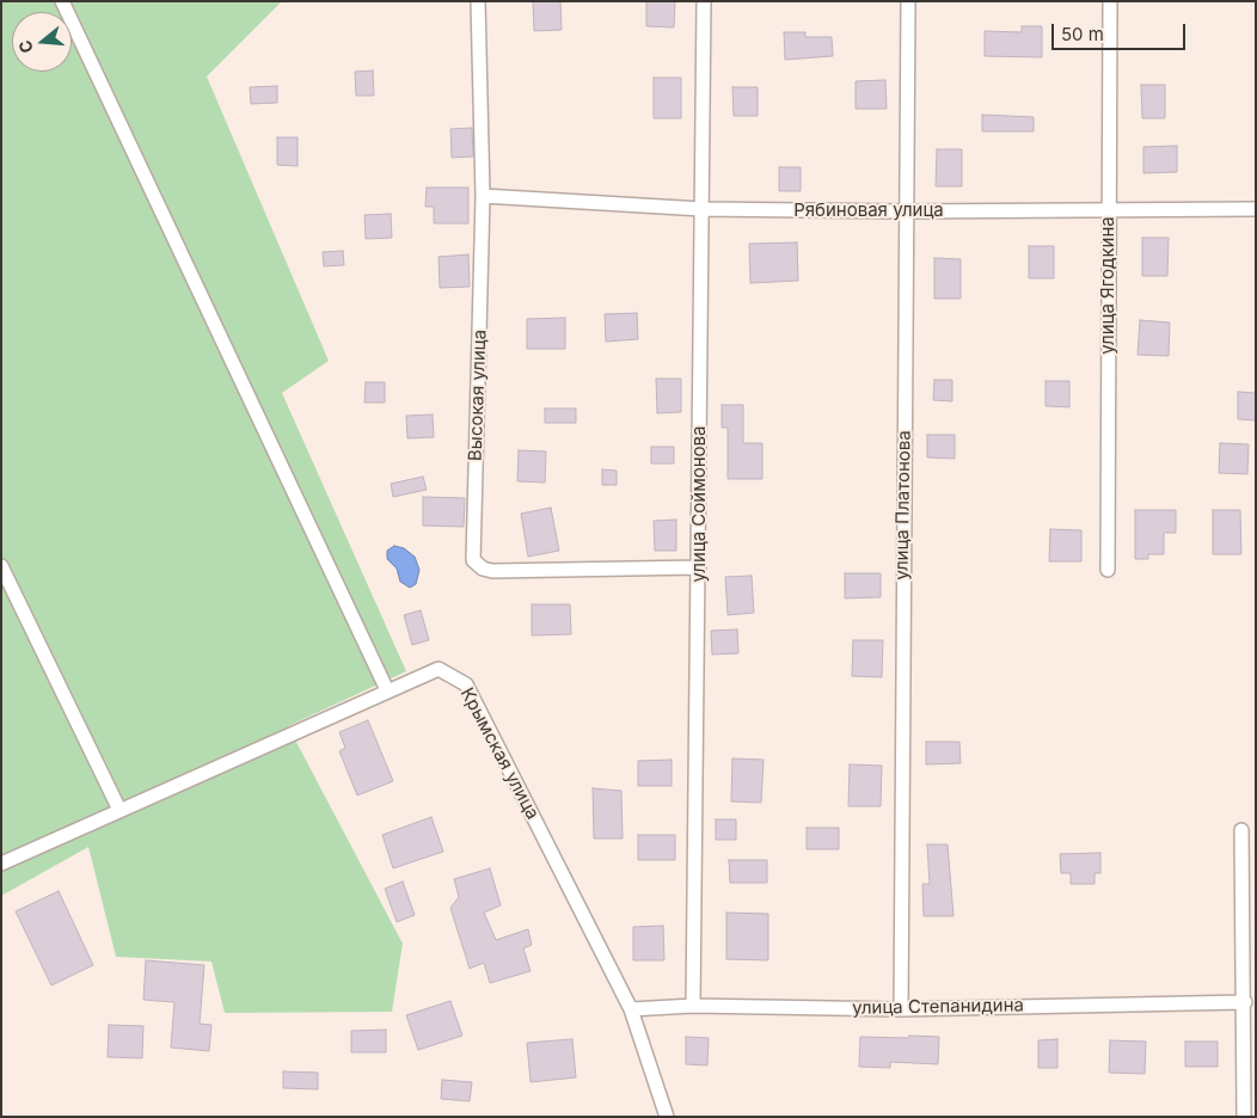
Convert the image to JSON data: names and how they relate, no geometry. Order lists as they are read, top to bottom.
{
  "streets": {
    "street": [
      "Рябиновая улица",
      "улица Ягодкина",
      "Высокая улица",
      "улица Соймонова",
      "улица Платонова",
      "Крымская улица",
      "улица Степанидина"
    ]
  },
  "crossings": [
    ["Рябиновая улица", "улица Ягодкина"],
    ["Рябиновая улица", "Высокая улица"],
    ["Рябиновая улица", "улица Соймонова"],
    ["Рябиновая улица", "улица Платонова"],
    ["Высокая улица", "улица Соймонова"],
    ["улица Соймонова", "улица Степанидина"],
    ["улица Платонова", "улица Степанидина"],
    ["Крымская улица", "улица Степанидина"]
  ],
  "scale_bar": "50 m",
  "north": "left"
}
